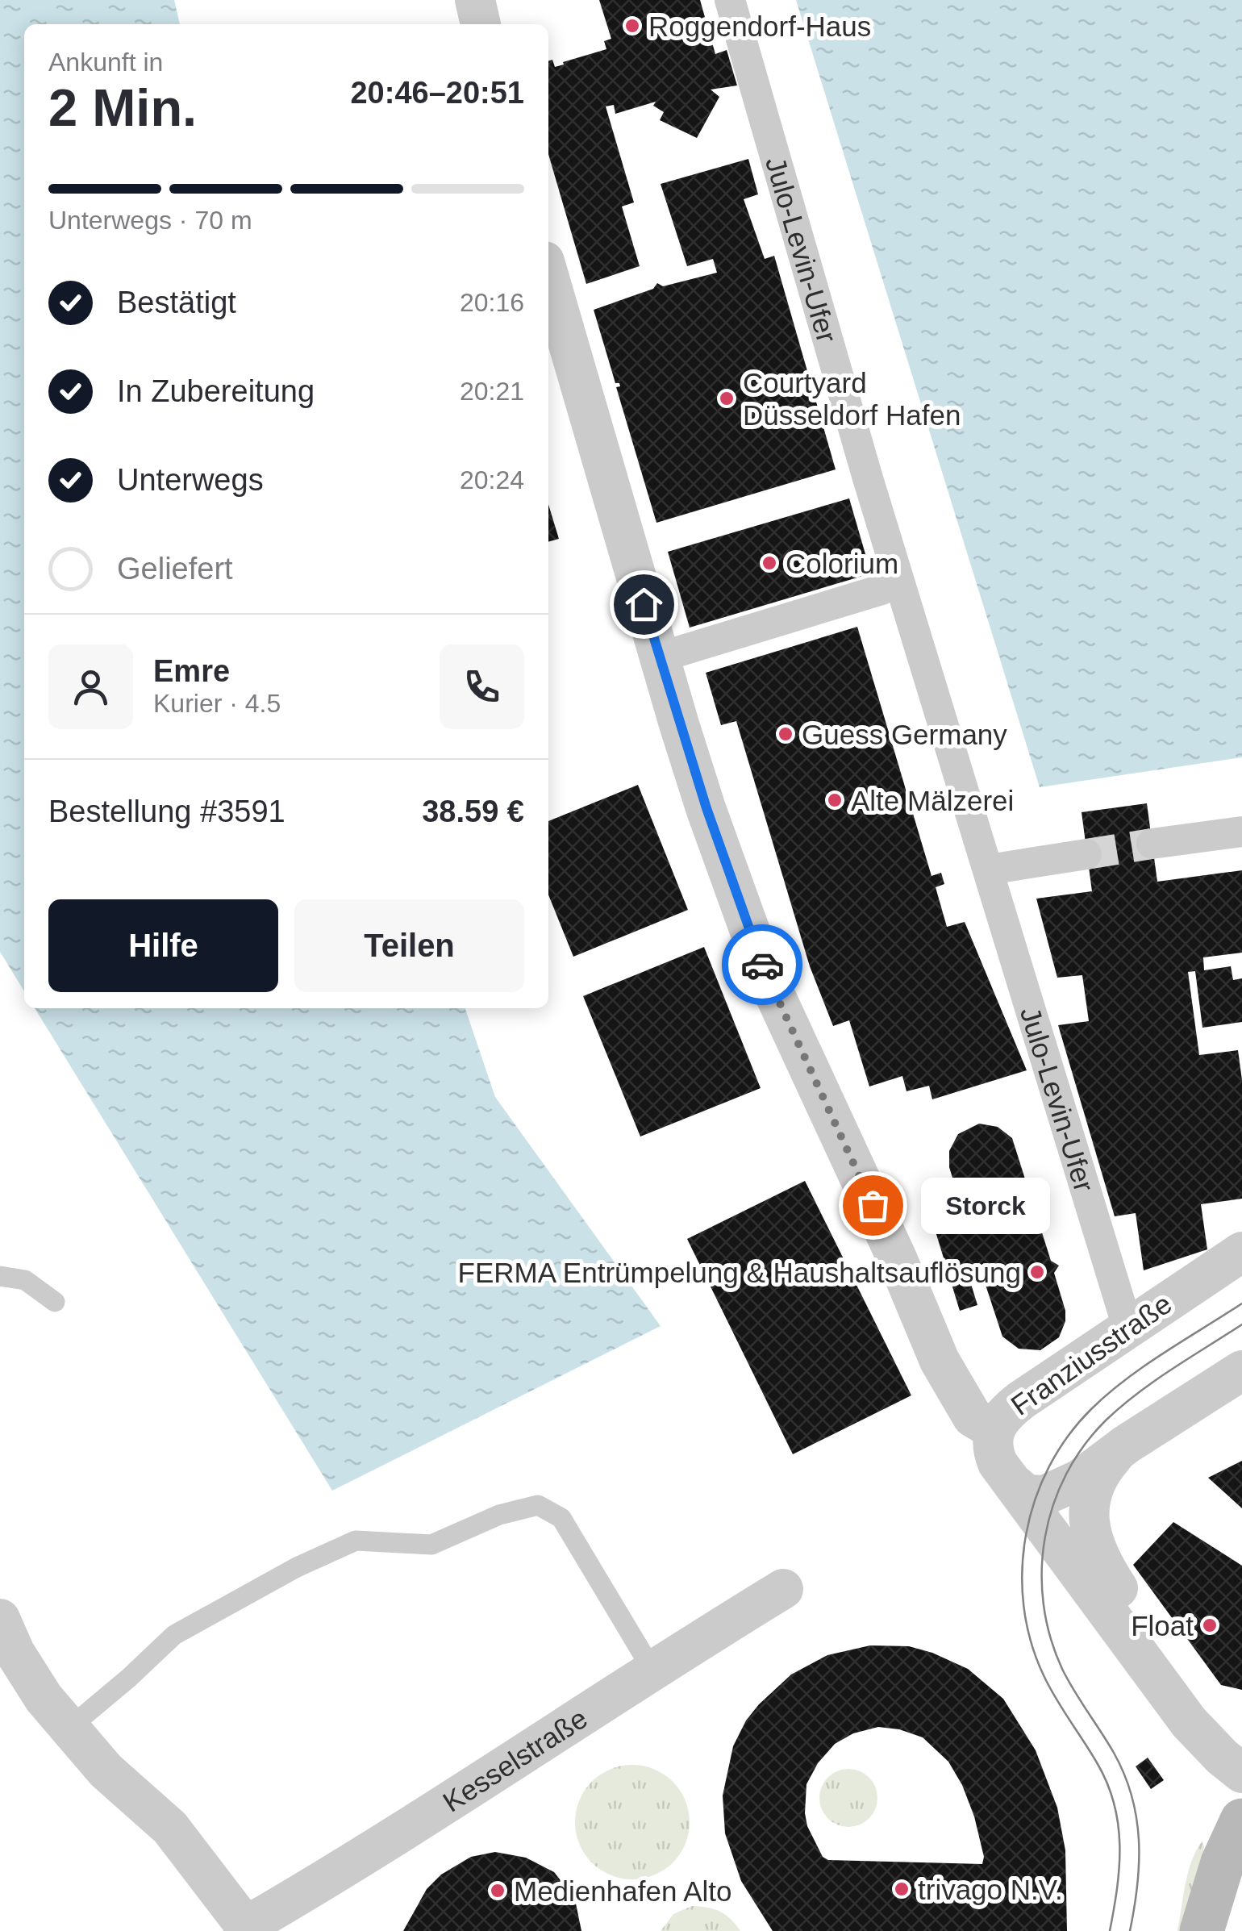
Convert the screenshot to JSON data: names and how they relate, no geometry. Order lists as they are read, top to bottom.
{
  "streets": {
    "street": ["Julo-Levin-Ufer", "Franziusstraße", "Kesselstraße"]
  },
  "crossings": [
    ["Julo-Levin-Ufer", "Franziusstraße"]
  ],
  "places": [
    "Roggendorf-Haus",
    "Courtyard Düsseldorf Hafen",
    "Colorium",
    "Guess Germany",
    "Alte Mälzerei",
    "Storck",
    "FERMA Entrümpelung & Haushaltsauflösung",
    "Float",
    "trivago N.V.",
    "Medienhafen Alto"
  ],
  "page": {
    "heading": ["2 Min.", "Ankunft in", "20:46–20:51"],
    "panel": [
      "Emre",
      "Kurier · 4.5",
      "Bestellung #3591",
      "38.59 €"
    ],
    "bar": "Unterwegs · 70 m",
    "list": [
      ["Bestätigt", "20:16"],
      ["In Zubereitung", "20:21"],
      ["Unterwegs", "20:24"],
      "Geliefert"
    ],
    "buttons": ["Hilfe", "Teilen"],
    "bubble": "Storck"
  }
}
